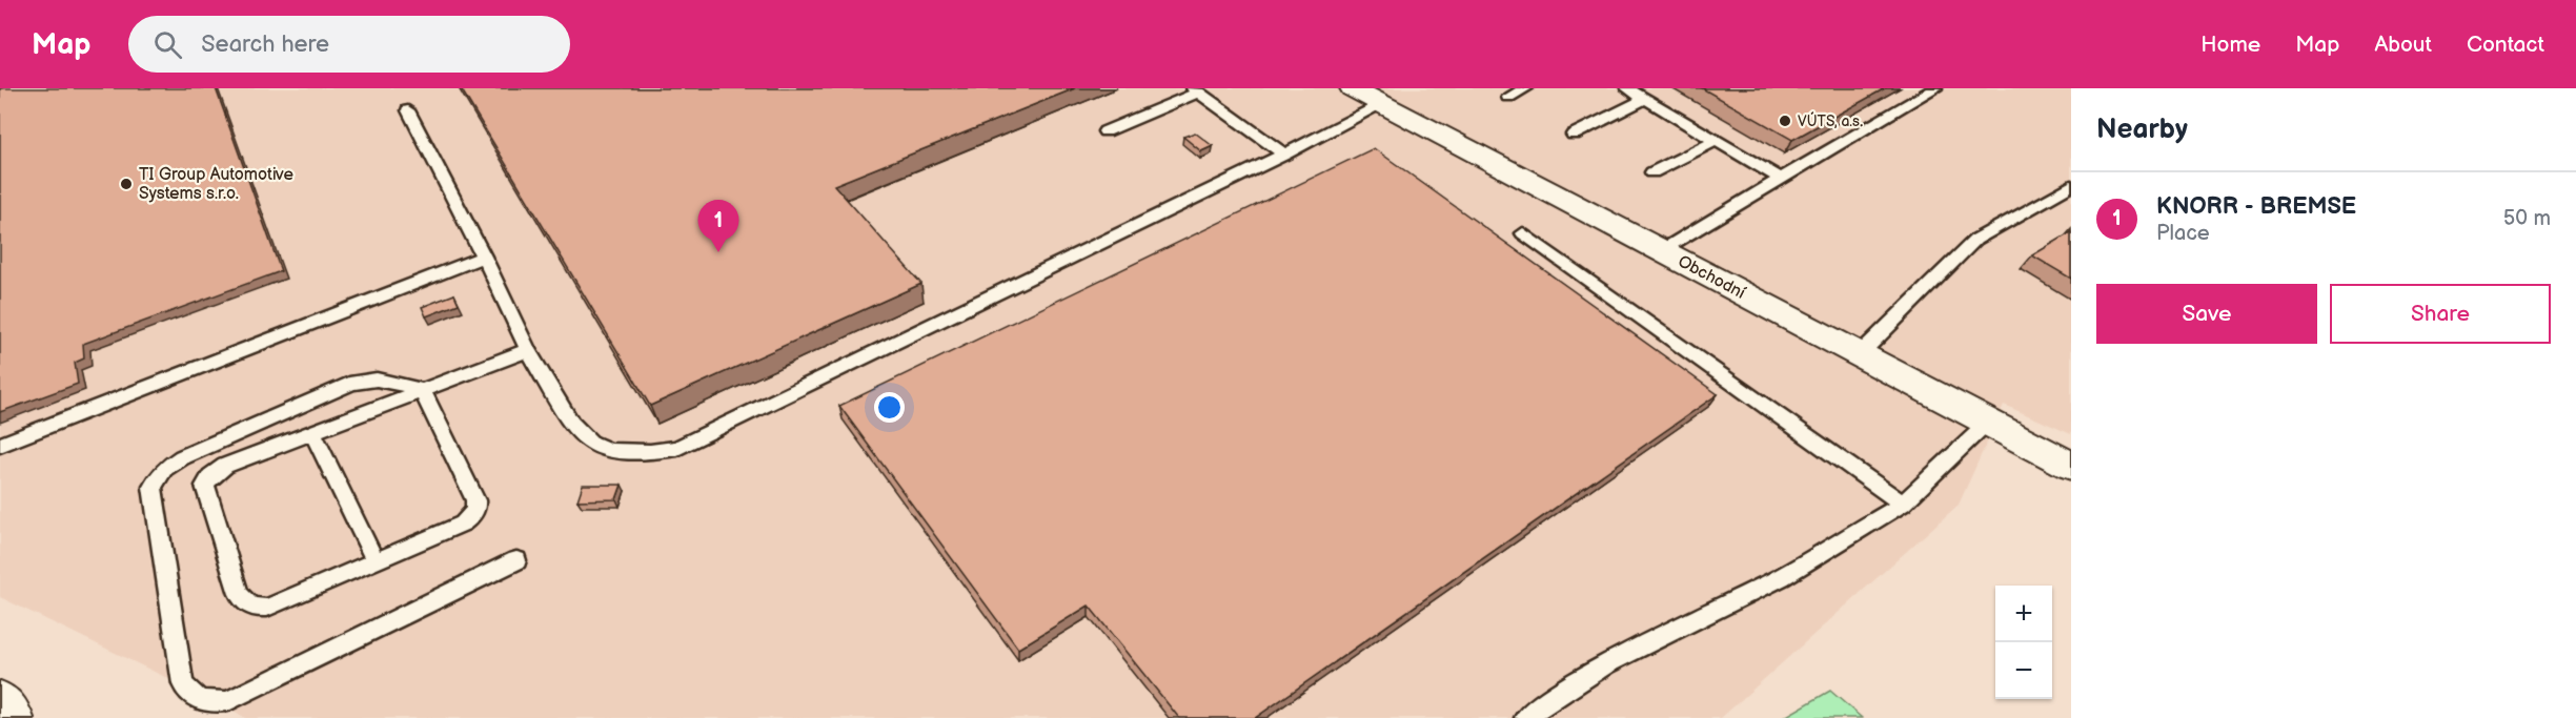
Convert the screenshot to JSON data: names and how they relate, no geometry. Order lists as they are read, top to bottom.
{
  "streets": {
    "street": ["Obchodní"]
  },
  "places": ["VÚTS, a.s.", "TI Group Automotive Systems s.r.o."],
  "page": {
    "header": "Map",
    "search": "Search here",
    "nav": [
      "Home",
      "Map",
      "About",
      "Contact"
    ],
    "heading": "Nearby",
    "list": [
      {
        "mark": "1",
        "name": "KNORR - BREMSE",
        "note": "Place",
        "value": "50 m"
      }
    ],
    "pins": "1",
    "buttons": ["Save", "Share"],
    "map_buttons": ["+", "−"]
  }
}
